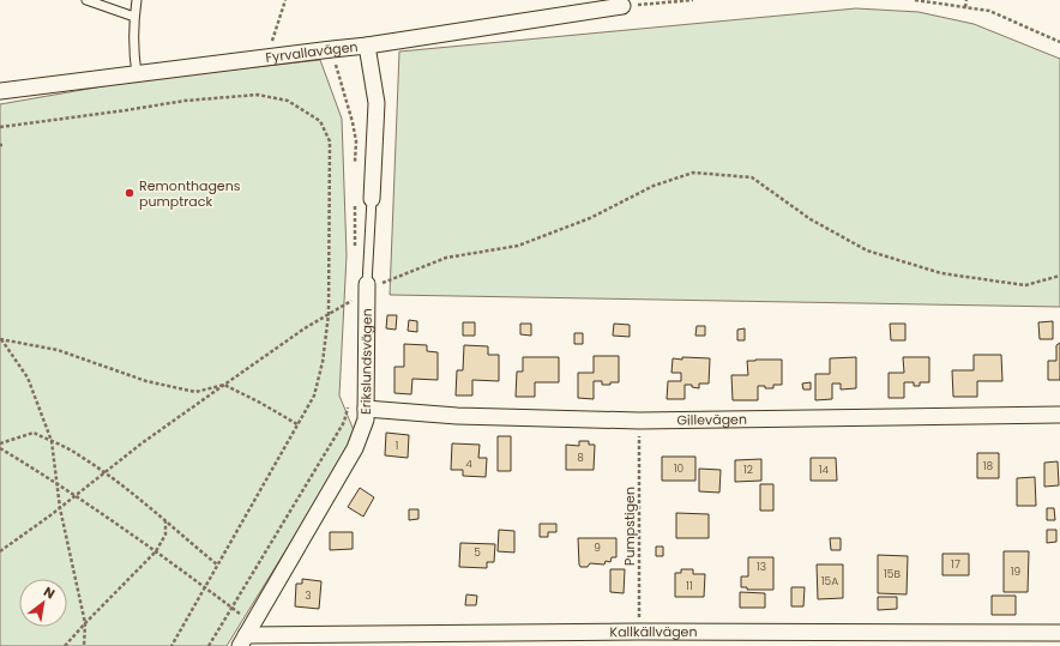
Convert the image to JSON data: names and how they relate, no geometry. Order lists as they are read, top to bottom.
{
  "streets": {
    "street": [
      "Fyrvallavägen",
      "Erikslundsvägen",
      "Gillevägen",
      "Kallkällvägen"
    ],
    "path": ["Pumpstigen"]
  },
  "crossings": [
    ["Fyrvallavägen", "Erikslundsvägen"],
    ["Erikslundsvägen", "Gillevägen"],
    ["Erikslundsvägen", "Kallkällvägen"],
    ["Gillevägen", "Pumpstigen"],
    ["Pumpstigen", "Kallkällvägen"]
  ],
  "places": ["Remonthagens pumptrack"],
  "house_numbers": [
    "1",
    "8",
    "4",
    "18",
    "10",
    "12",
    "14",
    "9",
    "5",
    "17",
    "13",
    "19",
    "15B",
    "15A",
    "11",
    "3"
  ],
  "north": "top right"
}
